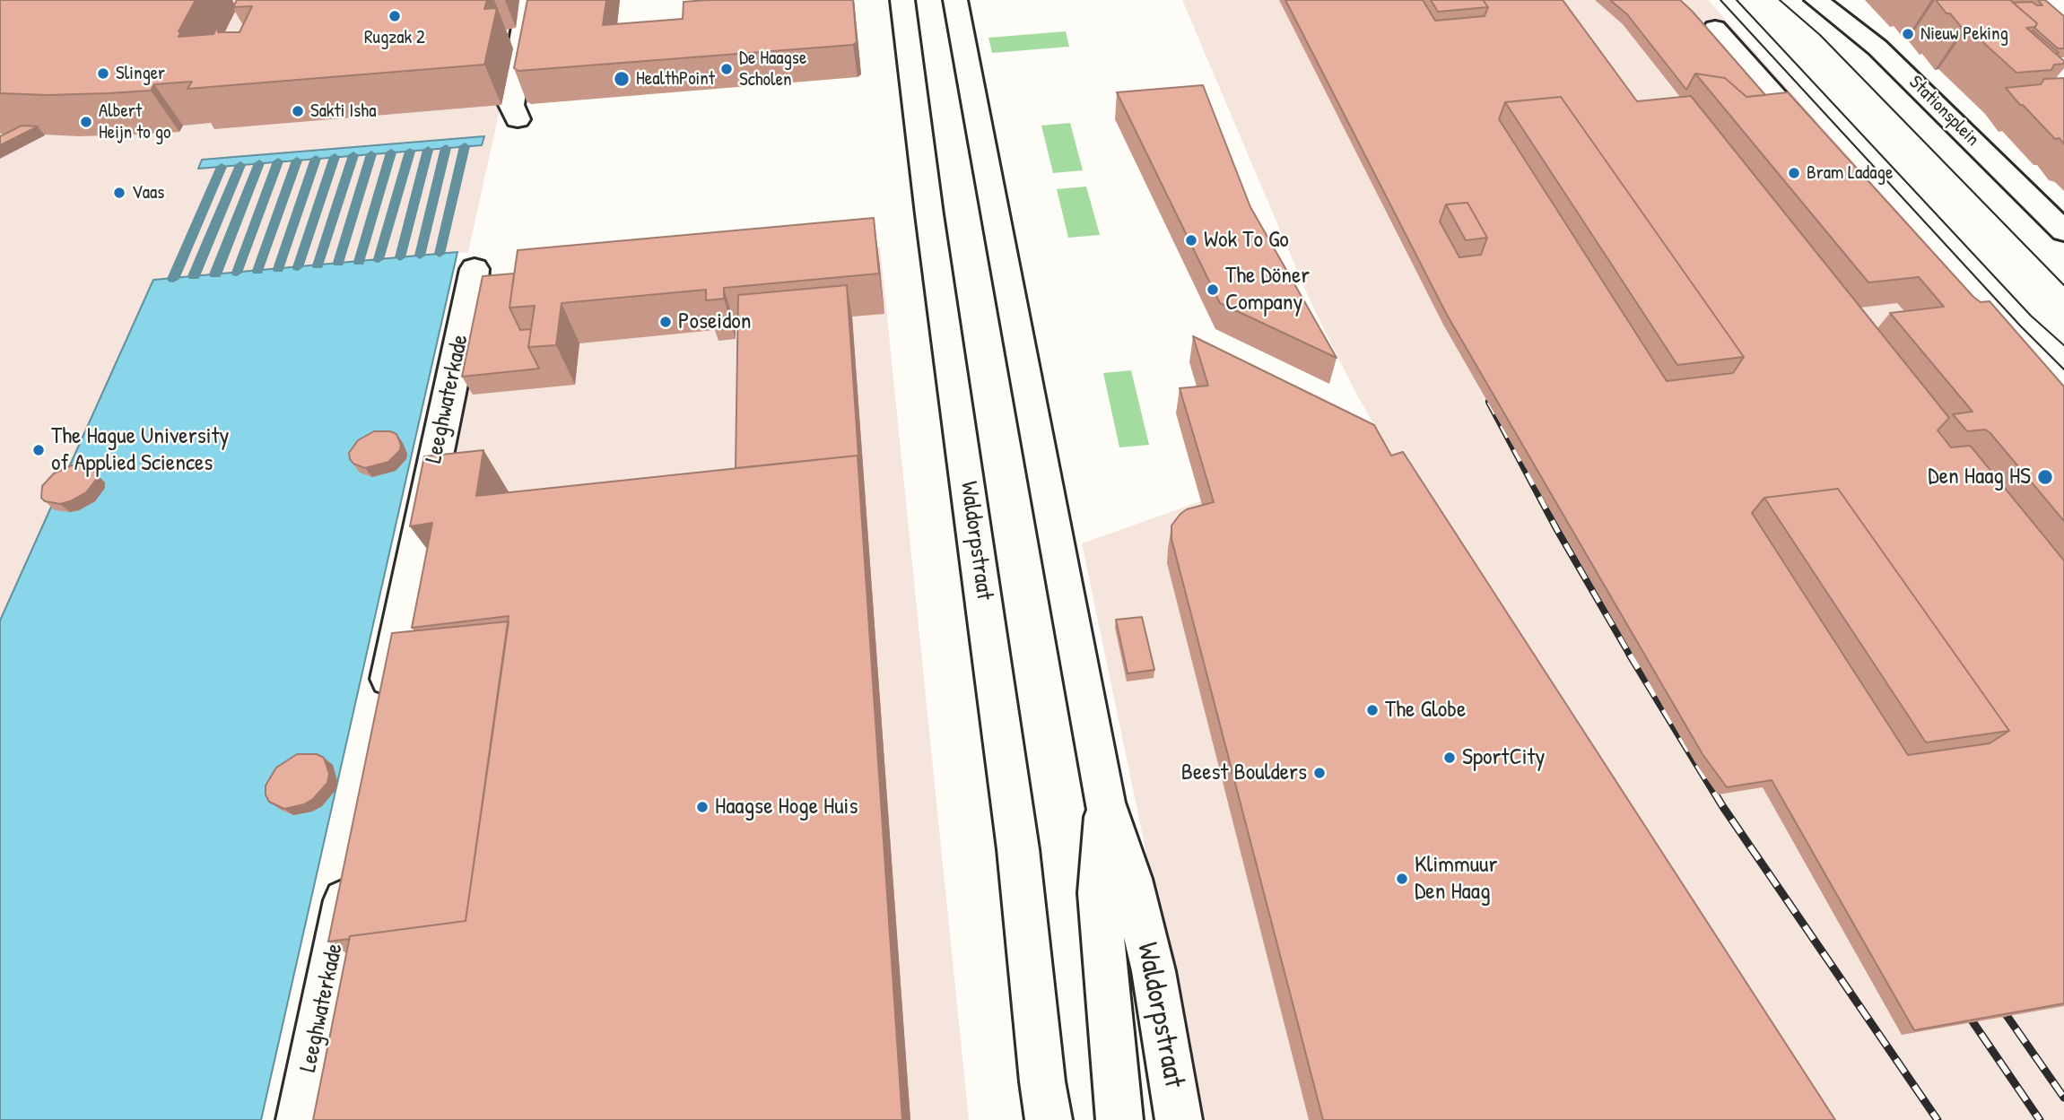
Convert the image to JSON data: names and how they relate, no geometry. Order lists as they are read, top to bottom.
{
  "streets": {
    "street": ["Stationsplein", "Leeghwaterkade", "Waldorpstraat"]
  },
  "places": [
    "Rugzak 2",
    "Nieuw Peking",
    "De Haagse Scholen",
    "Slinger",
    "HealthPoint",
    "Sakti Isha",
    "Albert Heijn to go",
    "Bram Ladage",
    "Vaas",
    "Wok To Go",
    "The Döner Company",
    "Poseidon",
    "The Hague University of Applied Sciences",
    "Den Haag HS",
    "The Globe",
    "SportCity",
    "Beest Boulders",
    "Haagse Hoge Huis",
    "Klimmuur Den Haag"
  ]
}
